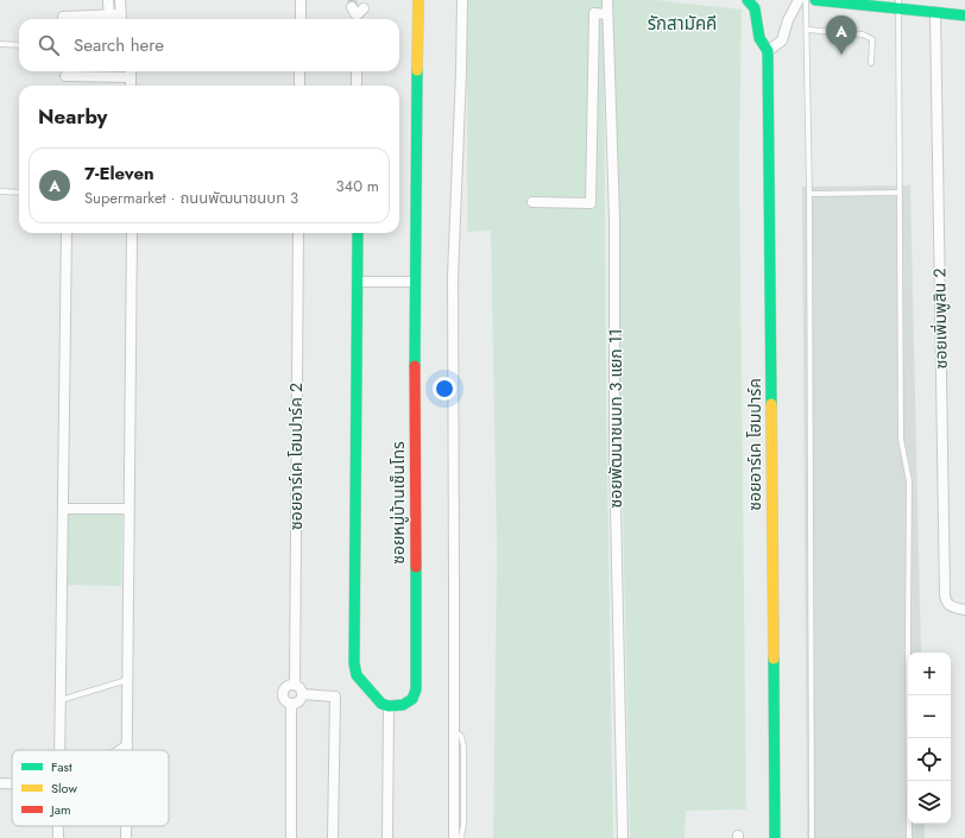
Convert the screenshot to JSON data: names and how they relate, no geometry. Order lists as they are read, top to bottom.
{
  "streets": {
    "street": [
      "ซอยเพิ่มพูสิน 2",
      "ซอยพัฒนาชนบท 3 แยก 11",
      "ซอยอาร์เค โฮมปาร์ค",
      "ซอยอาร์เค โฮมปาร์ค 2",
      "ซอยหมู่บ้านเซ็นโทร"
    ]
  },
  "districts": ["รักสามัคคี"],
  "legend": ["Fast", "Slow", "Jam"],
  "page": {
    "pins": "A",
    "search": "Search here",
    "heading": "Nearby",
    "list": [
      {
        "mark": "A",
        "name": "7-Eleven",
        "note": "Supermarket · ถนนพัฒนาชนบท 3",
        "value": "340 m"
      }
    ],
    "map_buttons": ["+", "−"]
  }
}
